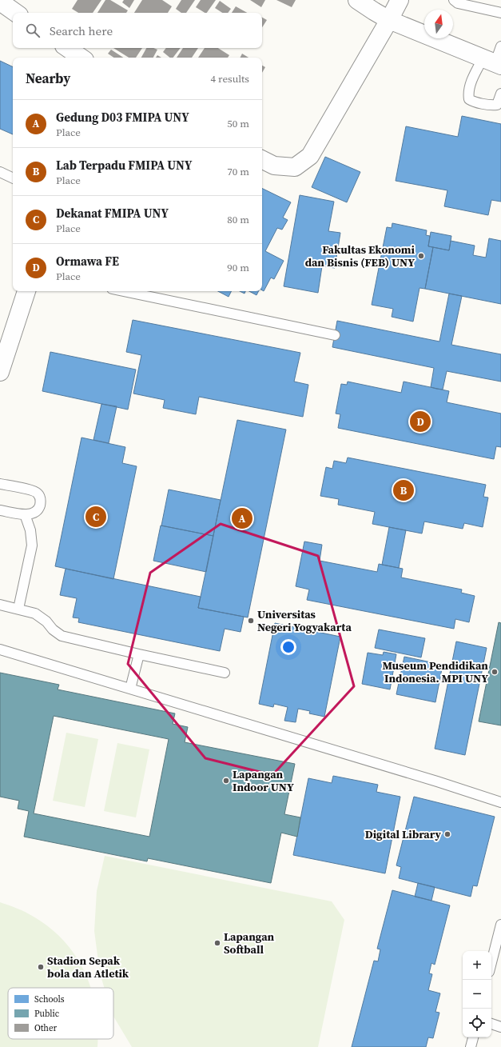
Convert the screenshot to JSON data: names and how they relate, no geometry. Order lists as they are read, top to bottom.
{
  "places": [
    "Fakultas Ekonomi dan Bisnis (FEB) UNY",
    "Universitas Negeri Yogyakarta",
    "Museum Pendidikan Indonesia. MPI UNY",
    "Lapangan Indoor UNY",
    "Digital Library",
    "Lapangan Softball",
    "Stadion Sepak bola dan Atletik"
  ],
  "legend": ["Schools", "Public", "Other"],
  "north": "top",
  "page": {
    "search": "Search here",
    "heading": ["Nearby", "4 results"],
    "list": [
      {
        "mark": "A",
        "name": "Gedung D03 FMIPA UNY",
        "note": "Place",
        "value": "50 m"
      },
      {
        "mark": "B",
        "name": "Lab Terpadu FMIPA UNY",
        "note": "Place",
        "value": "70 m"
      },
      {
        "mark": "C",
        "name": "Dekanat FMIPA UNY",
        "note": "Place",
        "value": "80 m"
      },
      {
        "mark": "D",
        "name": "Ormawa FE",
        "note": "Place",
        "value": "90 m"
      }
    ],
    "pins": [
      "D",
      "B",
      "C",
      "A"
    ],
    "map_buttons": ["+", "−"]
  }
}
